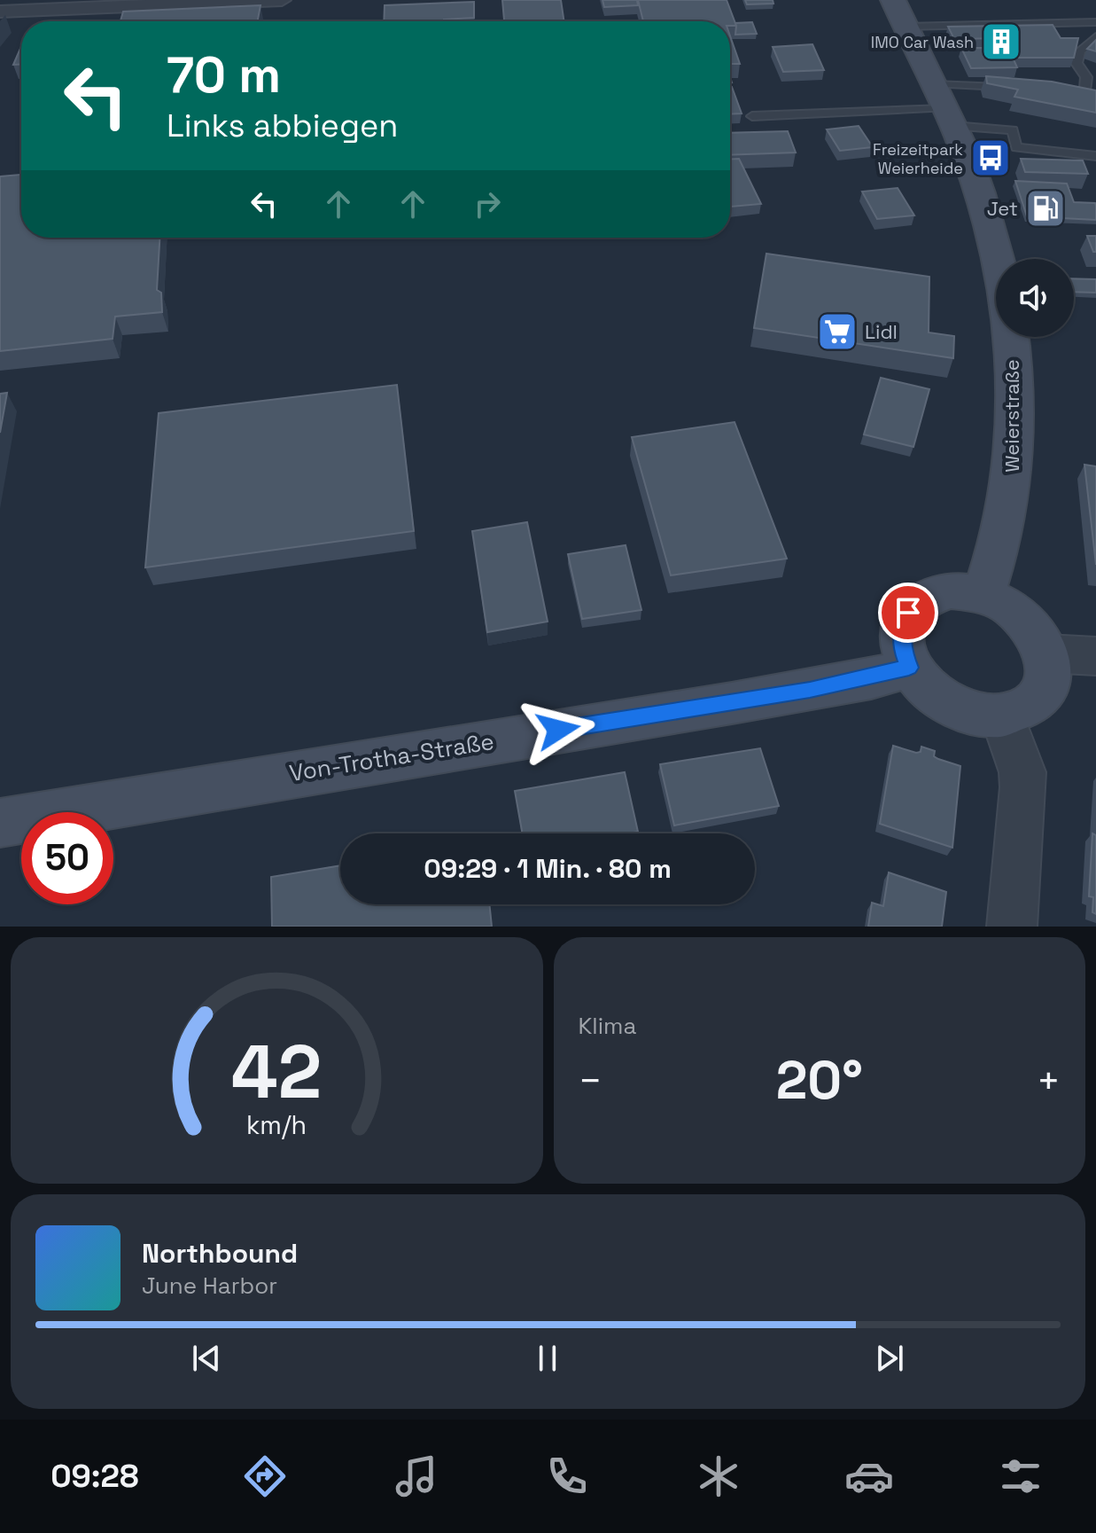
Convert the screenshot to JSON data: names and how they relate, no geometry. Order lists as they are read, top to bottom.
{
  "streets": {
    "main road": ["Weierstraße", "Von-Trotha-Straße"]
  },
  "crossings": [
    ["Weierstraße", "Von-Trotha-Straße"]
  ],
  "places": {
    "building": ["IMO Car Wash"],
    "bus stop": ["Freizeitpark Weierheide"],
    "fuel station": ["Jet"],
    "supermarket": ["Lidl"]
  },
  "page": {
    "turn": ["70 m", "Links abbiegen"],
    "limit": "50",
    "trip": "09:29 · 1 Min. · 80 m",
    "tile": "Klima",
    "heat": ["−", "20°", "+"],
    "song": ["Northbound", "June Harbor"],
    "tabs": "09:28",
    "gauge": ["42", "km/h"]
  }
}
